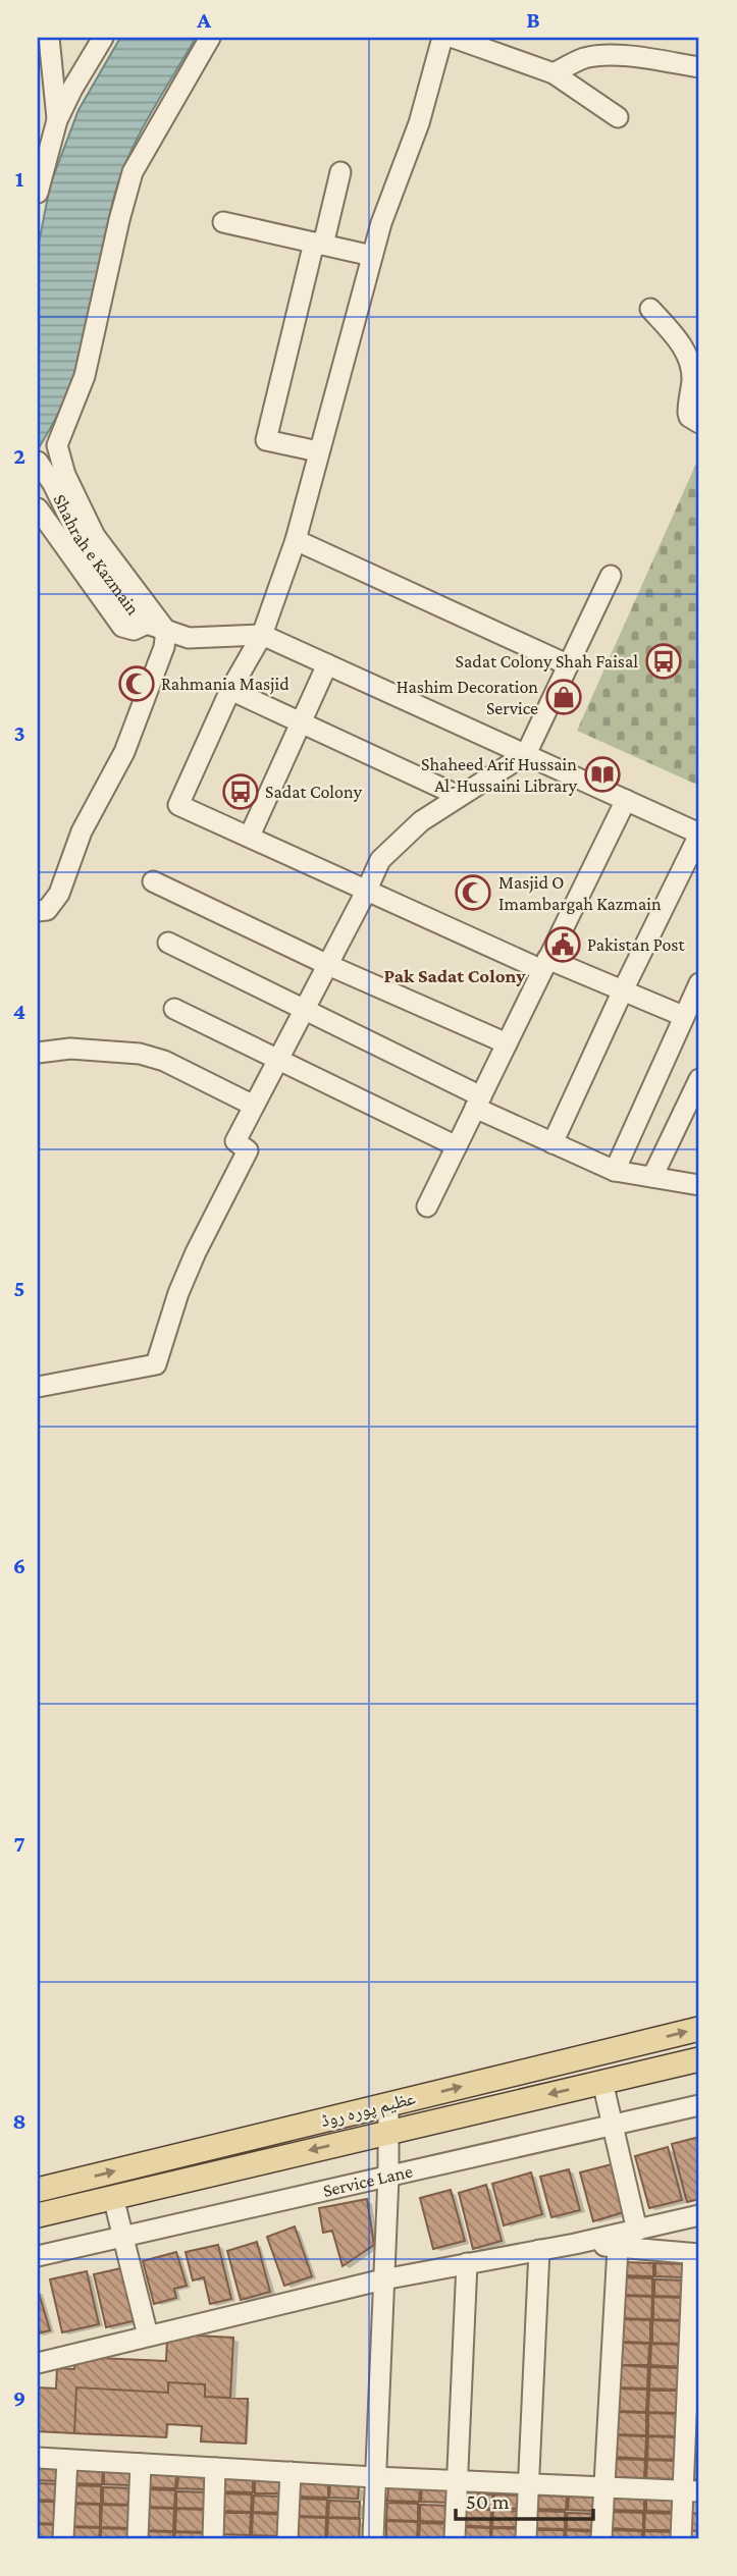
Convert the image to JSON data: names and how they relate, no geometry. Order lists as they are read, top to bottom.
{
  "streets": {
    "main road": ["عظیم پورہ روڈ"],
    "street": ["Shahrah e Kazmain", "Service Lane"]
  },
  "districts": ["Pak Sadat Colony"],
  "places": {
    "bus stop": ["Sadat Colony Shah Faisal", "Sadat Colony"],
    "mosque": ["Rahmania Masjid", "Masjid O Imambargah Kazmain"],
    "shop": ["Hashim Decoration Service"],
    "library": ["Shaheed Arif Hussain Al-Hussaini Library"],
    "public building": ["Pakistan Post"]
  },
  "scale_bar": "50 m",
  "grid": {
    "columns": ["A", "B"],
    "rows": [
      "1",
      "2",
      "3",
      "4",
      "5",
      "6",
      "7",
      "8",
      "9"
    ]
  }
}
